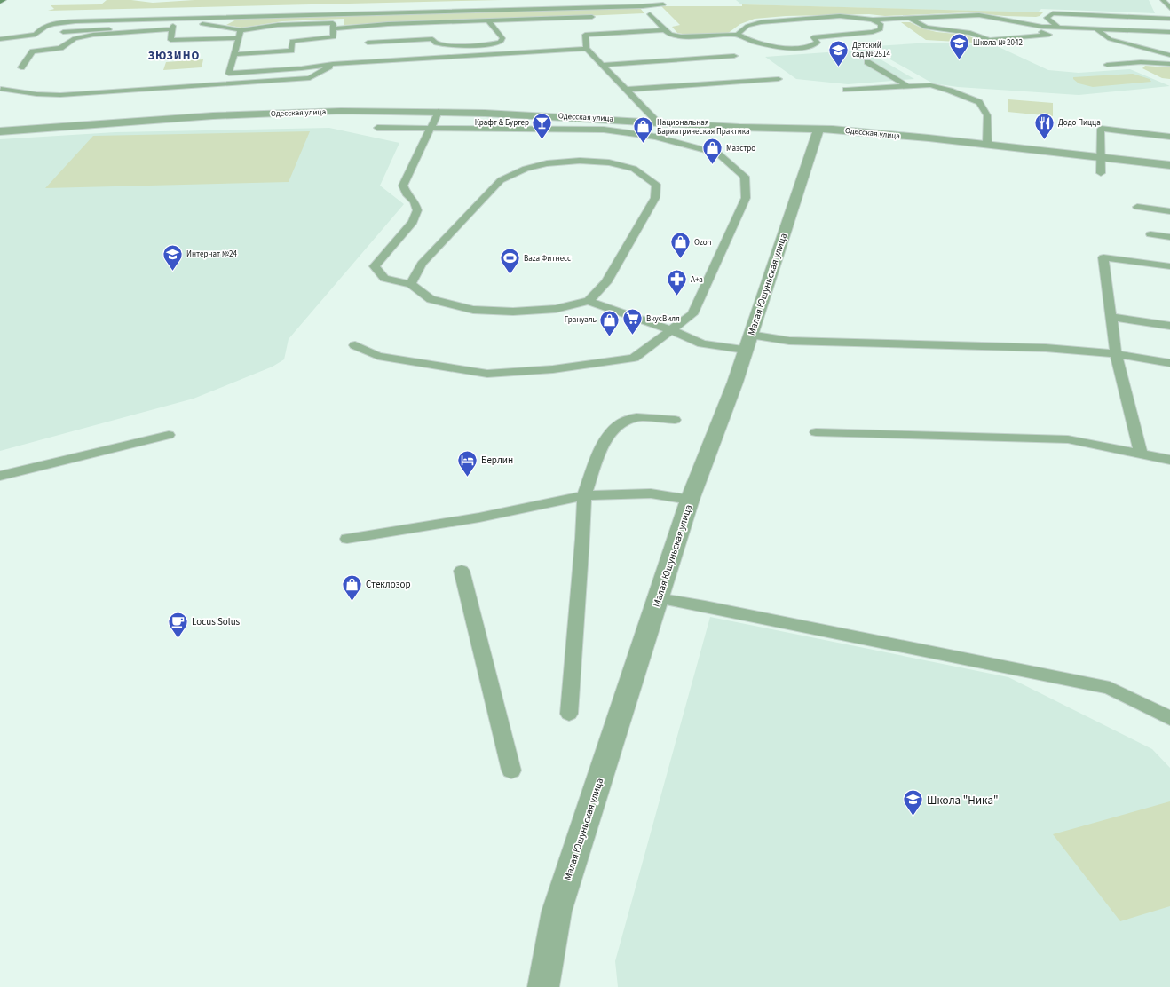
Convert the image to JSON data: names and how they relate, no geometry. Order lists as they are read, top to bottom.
{
  "streets": {
    "street": ["Одесская улица", "Малая Юшуньская улица"]
  },
  "crossings": [
    ["Одесская улица", "Малая Юшуньская улица"]
  ],
  "districts": ["ЗЮЗИНО"],
  "places": {
    "school or university": [
      "Школа № 2042",
      "Детский сад № 2514",
      "Интернат №24",
      "Школа \"Ника\""
    ],
    "bar": ["Крафт & Бургер"],
    "restaurant": ["Додо Пицца"],
    "shop": [
      "Национальная Бариатрическая Практика",
      "Маэстро",
      "Ozon",
      "Грануаль",
      "Стеклозор"
    ],
    "sports": ["Baza Фитнесс"],
    "pharmacy": ["А+а"],
    "supermarket": ["ВкусВилл"],
    "hotel": ["Берлин"],
    "cafe": ["Locus Solus"]
  }
}
